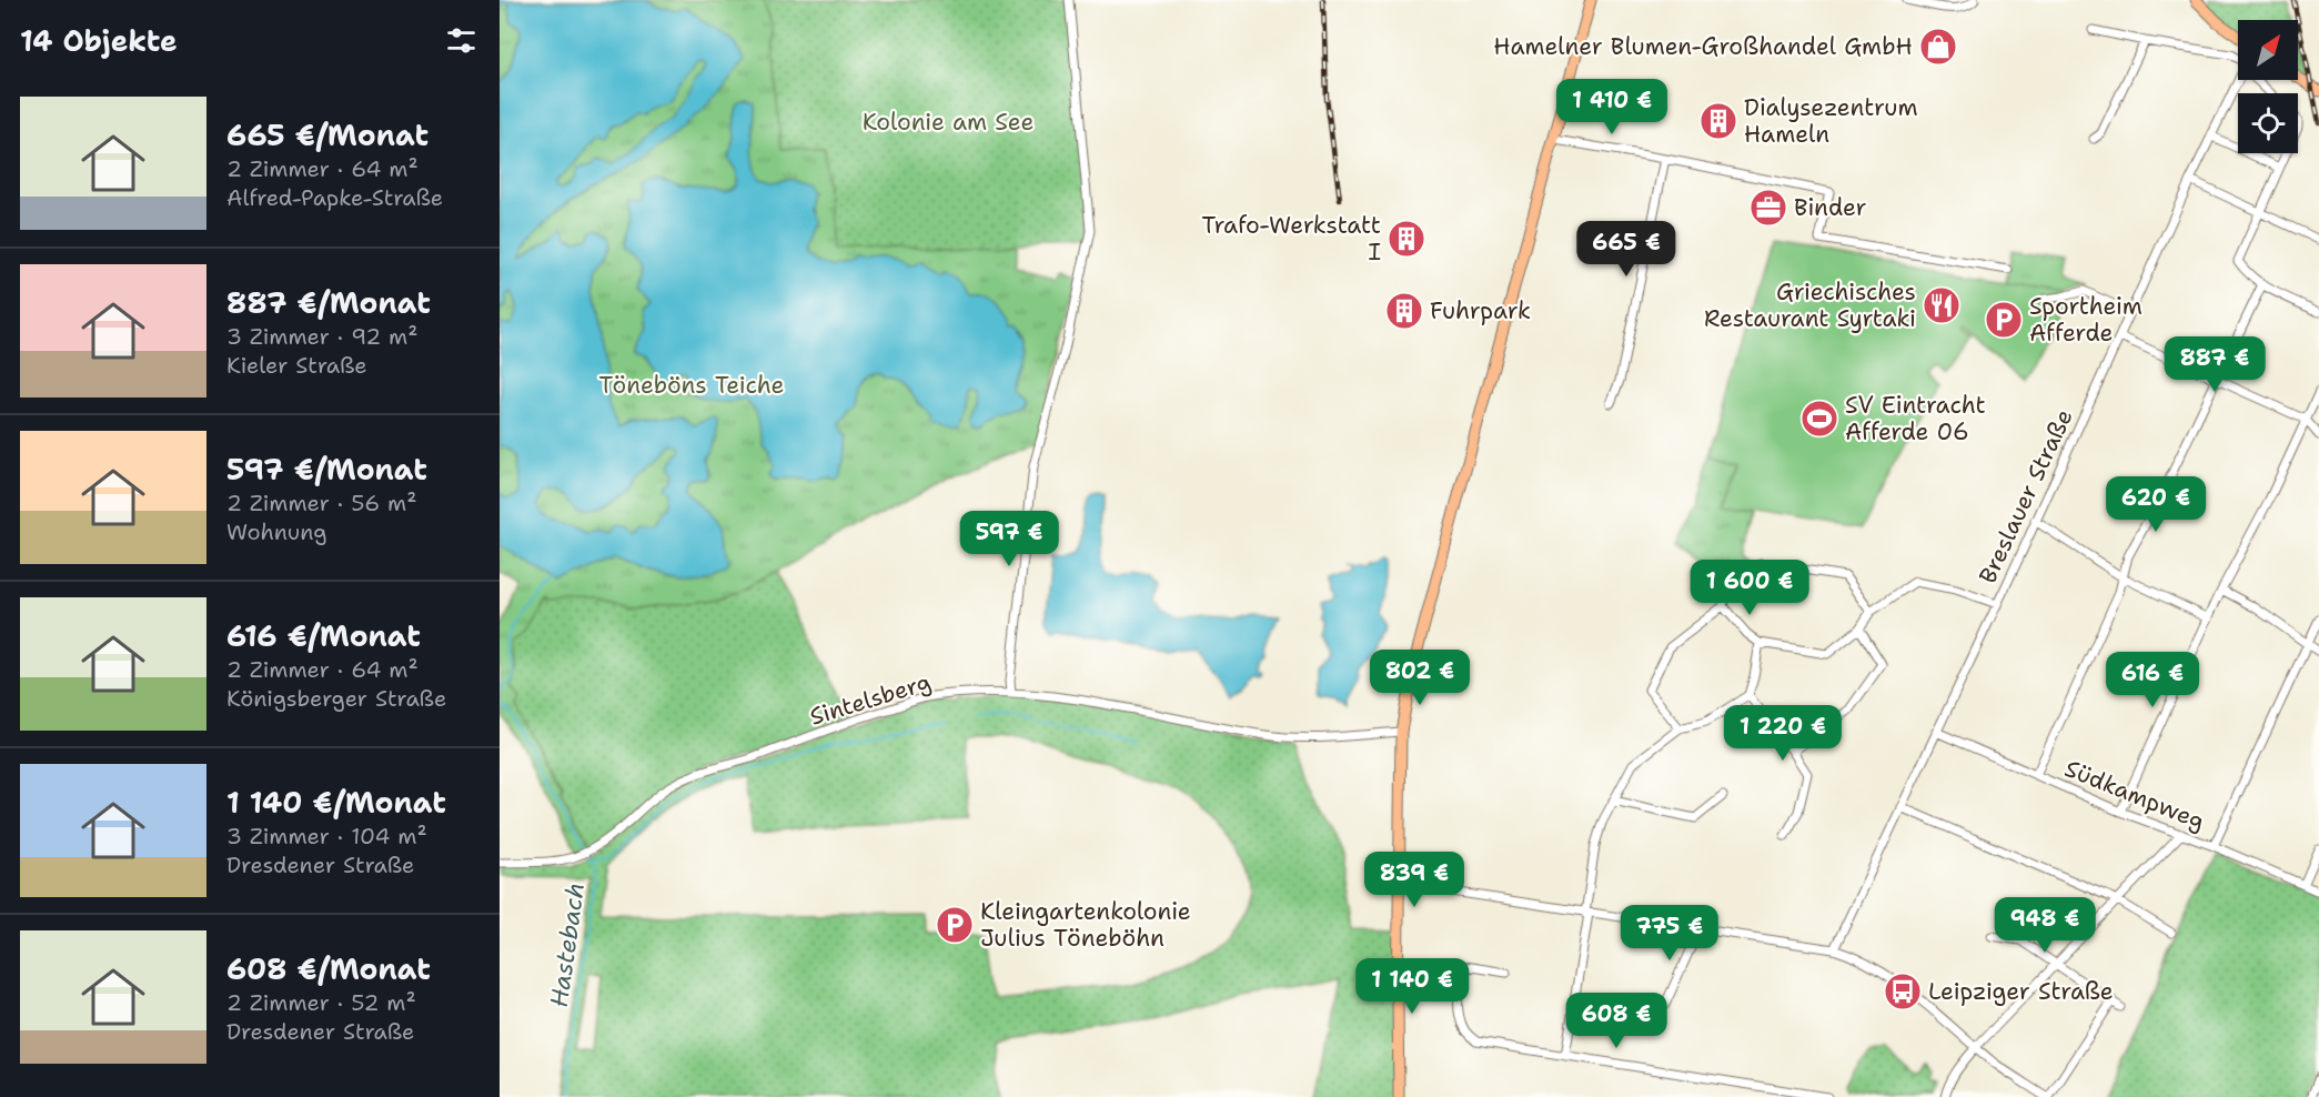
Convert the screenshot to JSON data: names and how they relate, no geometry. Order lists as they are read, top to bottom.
{
  "streets": {
    "street": ["Breslauer Straße", "Sintelsberg", "Südkampweg"]
  },
  "crossings": [
    ["Breslauer Straße", "Südkampweg"]
  ],
  "water": ["Hastebach"],
  "parks": ["Kolonie am See", "Töneböns Teiche"],
  "places": {
    "shop": ["Hamelner Blumen-Großhandel GmbH"],
    "building": ["Dialysezentrum Hameln", "Trafo-Werkstatt I", "Fuhrpark"],
    "office": ["Binder"],
    "restaurant": ["Griechisches Restaurant Syrtaki"],
    "parking": ["Sportheim Afferde", "Kleingartenkolonie Julius Töneböhn"],
    "sports": ["SV Eintracht Afferde 06"],
    "bus stop": ["Leipziger Straße"]
  },
  "north": "top right",
  "page": {
    "heading": "14 Objekte",
    "price": [
      "1 410 €",
      "665 €",
      "887 €",
      "620 €",
      "597 €",
      "1 600 €",
      "802 €",
      "616 €",
      "1 220 €",
      "839 €",
      "948 €",
      "775 €",
      "1 140 €",
      "608 €"
    ],
    "list": [
      {
        "name": "665 €/Monat",
        "note": "2 Zimmer · 64 m² · Alfred-Papke-Straße"
      },
      {
        "name": "887 €/Monat",
        "note": "3 Zimmer · 92 m² · Kieler Straße"
      },
      {
        "name": "597 €/Monat",
        "note": "2 Zimmer · 56 m² · Wohnung"
      },
      {
        "name": "616 €/Monat",
        "note": "2 Zimmer · 64 m² · Königsberger Straße"
      },
      {
        "name": "1 140 €/Monat",
        "note": "3 Zimmer · 104 m² · Dresdener Straße"
      },
      {
        "name": "608 €/Monat",
        "note": "2 Zimmer · 52 m² · Dresdener Straße"
      }
    ]
  }
}
